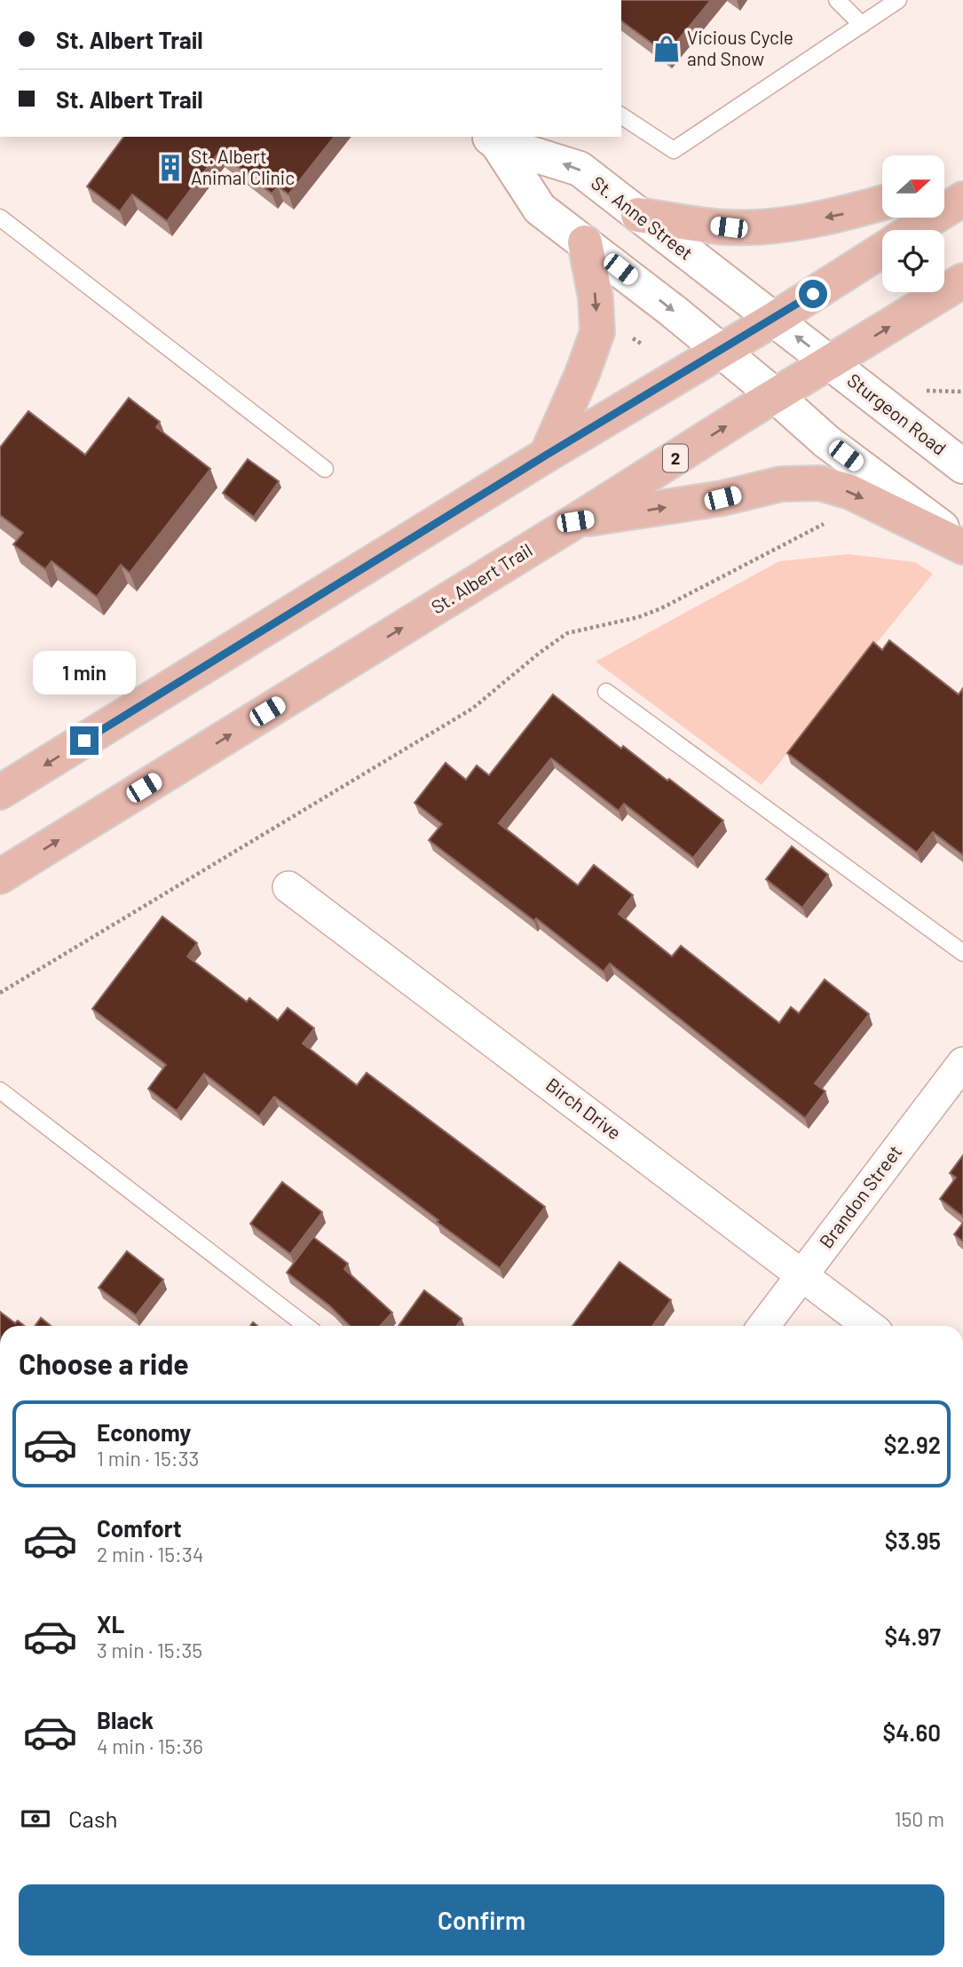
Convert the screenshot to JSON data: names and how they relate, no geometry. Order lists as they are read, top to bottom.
{
  "streets": {
    "main road": ["2", "St. Albert Trail"],
    "street": [
      "St. Anne Street",
      "Sturgeon Road",
      "Birch Drive",
      "Brandon Street"
    ]
  },
  "crossings": [
    ["St. Anne Street", "Sturgeon Road"],
    ["St. Anne Street", "St. Albert Trail"],
    ["Sturgeon Road", "St. Albert Trail"],
    ["Birch Drive", "Brandon Street"]
  ],
  "places": {
    "shop": ["Vicious Cycle and Snow"],
    "building": ["St. Albert Animal Clinic"]
  },
  "north": "right",
  "page": {
    "banner": ["St. Albert Trail", "St. Albert Trail"],
    "bubble": "1 min",
    "heading": "Choose a ride",
    "list": [
      {
        "name": "Economy",
        "note": "1 min · 15:33",
        "value": "$2.92"
      },
      {
        "name": "Comfort",
        "note": "2 min · 15:34",
        "value": "$3.95"
      },
      {
        "name": "XL",
        "note": "3 min · 15:35",
        "value": "$4.97"
      },
      {
        "name": "Black",
        "note": "4 min · 15:36",
        "value": "$4.60"
      }
    ],
    "pay": ["Cash", "150 m"],
    "buttons": "Confirm"
  }
}
